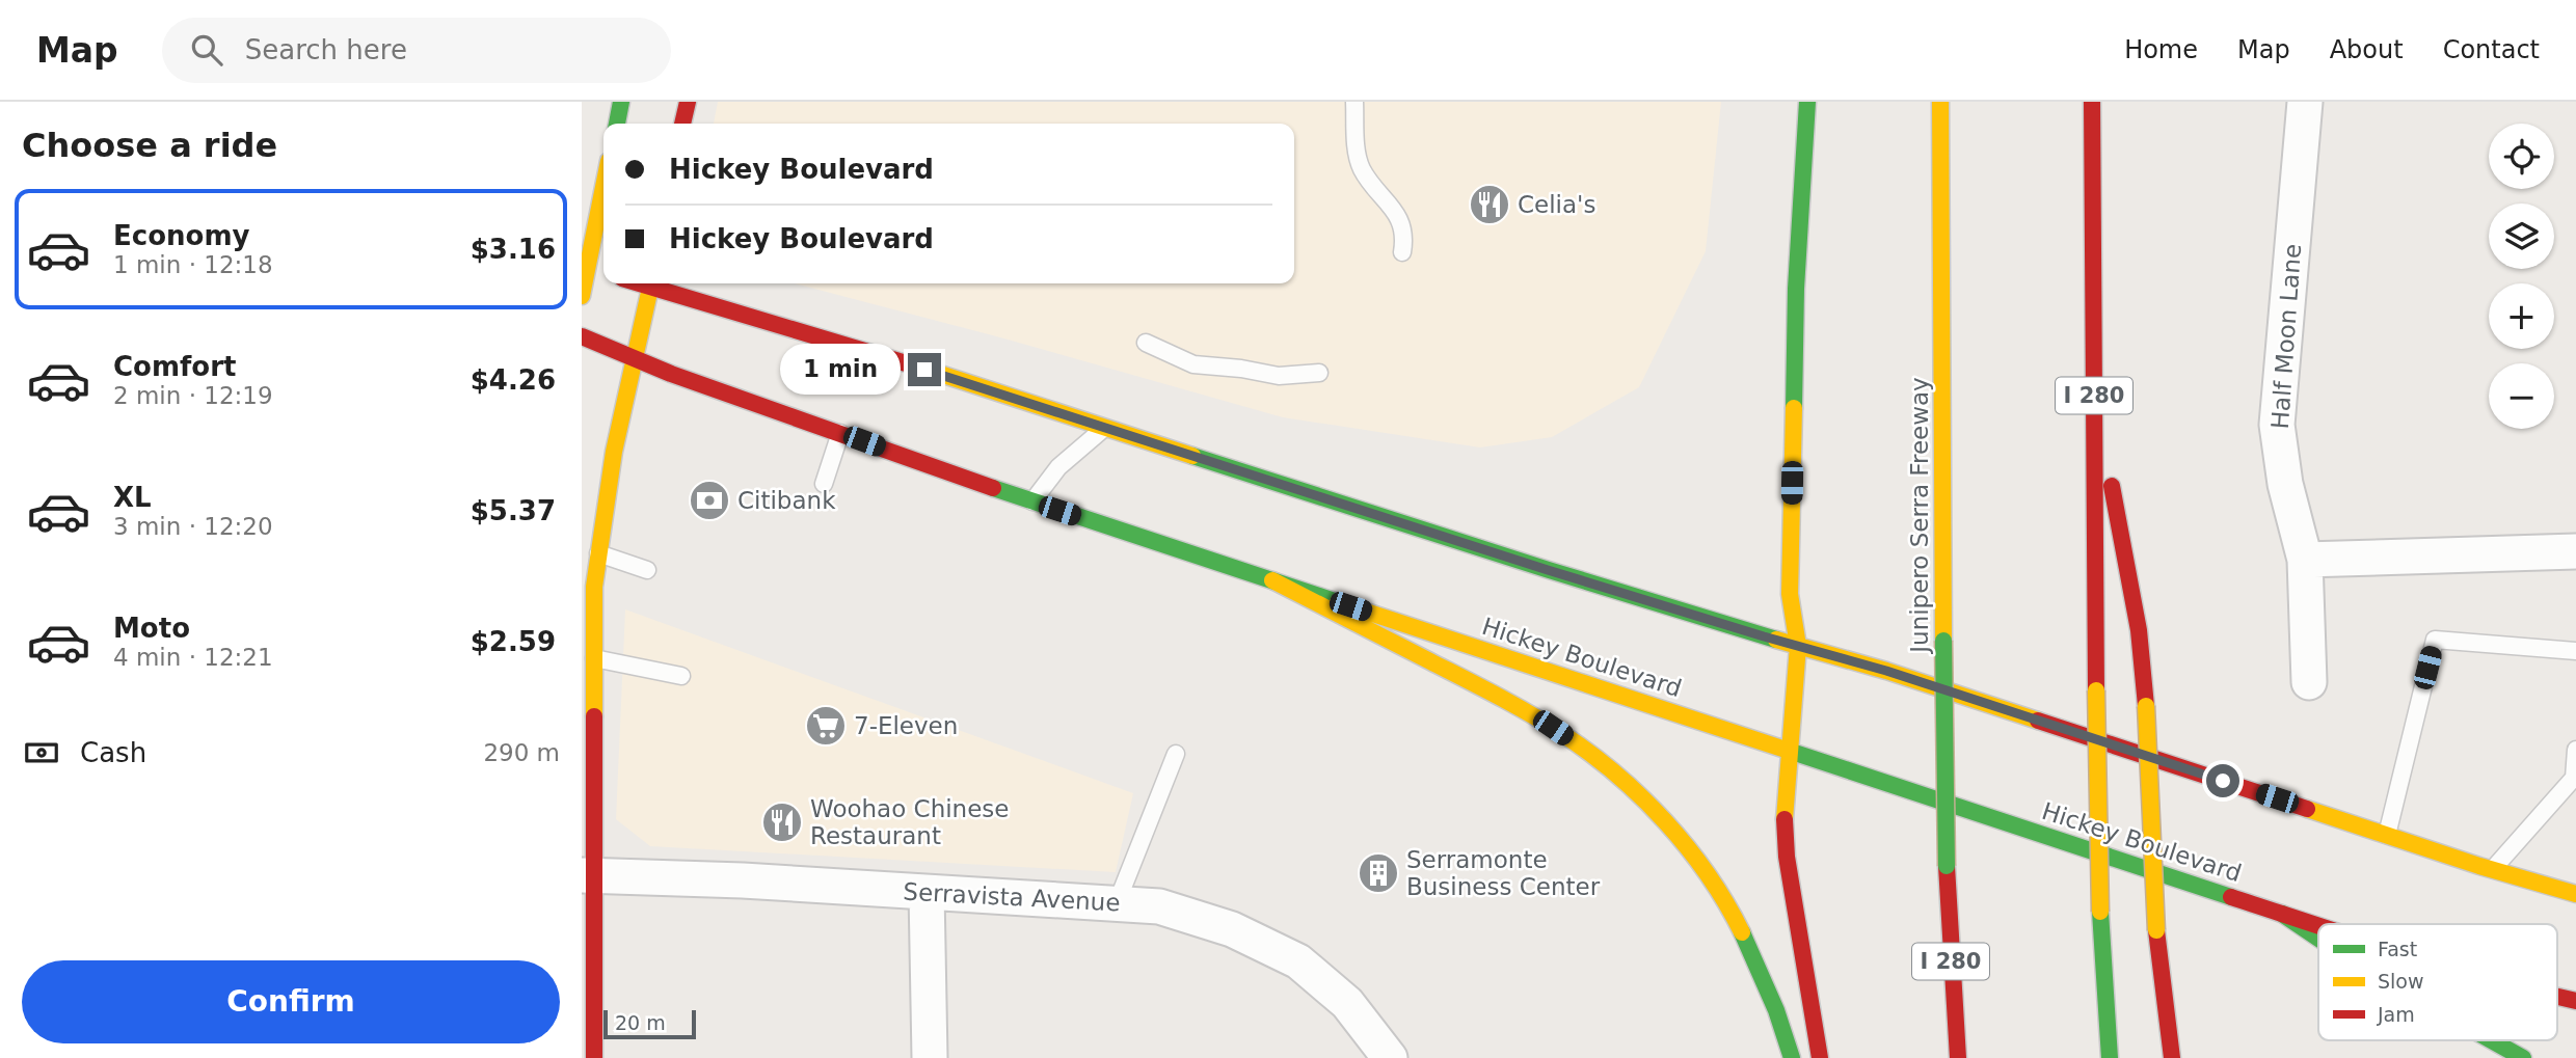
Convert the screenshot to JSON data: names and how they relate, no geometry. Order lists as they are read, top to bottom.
{
  "streets": {
    "main road": ["I 280", "Junipero Serra Freeway", "Hickey Boulevard"],
    "street": ["Half Moon Lane", "Serravista Avenue"]
  },
  "places": {
    "restaurant": ["Celia's", "Woohao Chinese Restaurant"],
    "bank": ["Citibank"],
    "supermarket": ["7-Eleven"],
    "building": ["Serramonte Business Center"]
  },
  "legend": ["Fast", "Slow", "Jam"],
  "scale_bar": "20 m",
  "page": {
    "header": "Map",
    "search": "Search here",
    "nav": [
      "Home",
      "Map",
      "About",
      "Contact"
    ],
    "heading": "Choose a ride",
    "map_buttons": ["+", "−"],
    "banner": ["Hickey Boulevard", "Hickey Boulevard"],
    "list": [
      {
        "name": "Economy",
        "note": "1 min · 12:18",
        "value": "$3.16"
      },
      {
        "name": "Comfort",
        "note": "2 min · 12:19",
        "value": "$4.26"
      },
      {
        "name": "XL",
        "note": "3 min · 12:20",
        "value": "$5.37"
      },
      {
        "name": "Moto",
        "note": "4 min · 12:21",
        "value": "$2.59"
      }
    ],
    "bubble": "1 min",
    "pay": ["Cash", "290 m"],
    "buttons": "Confirm",
    "scale": "20 m"
  }
}
